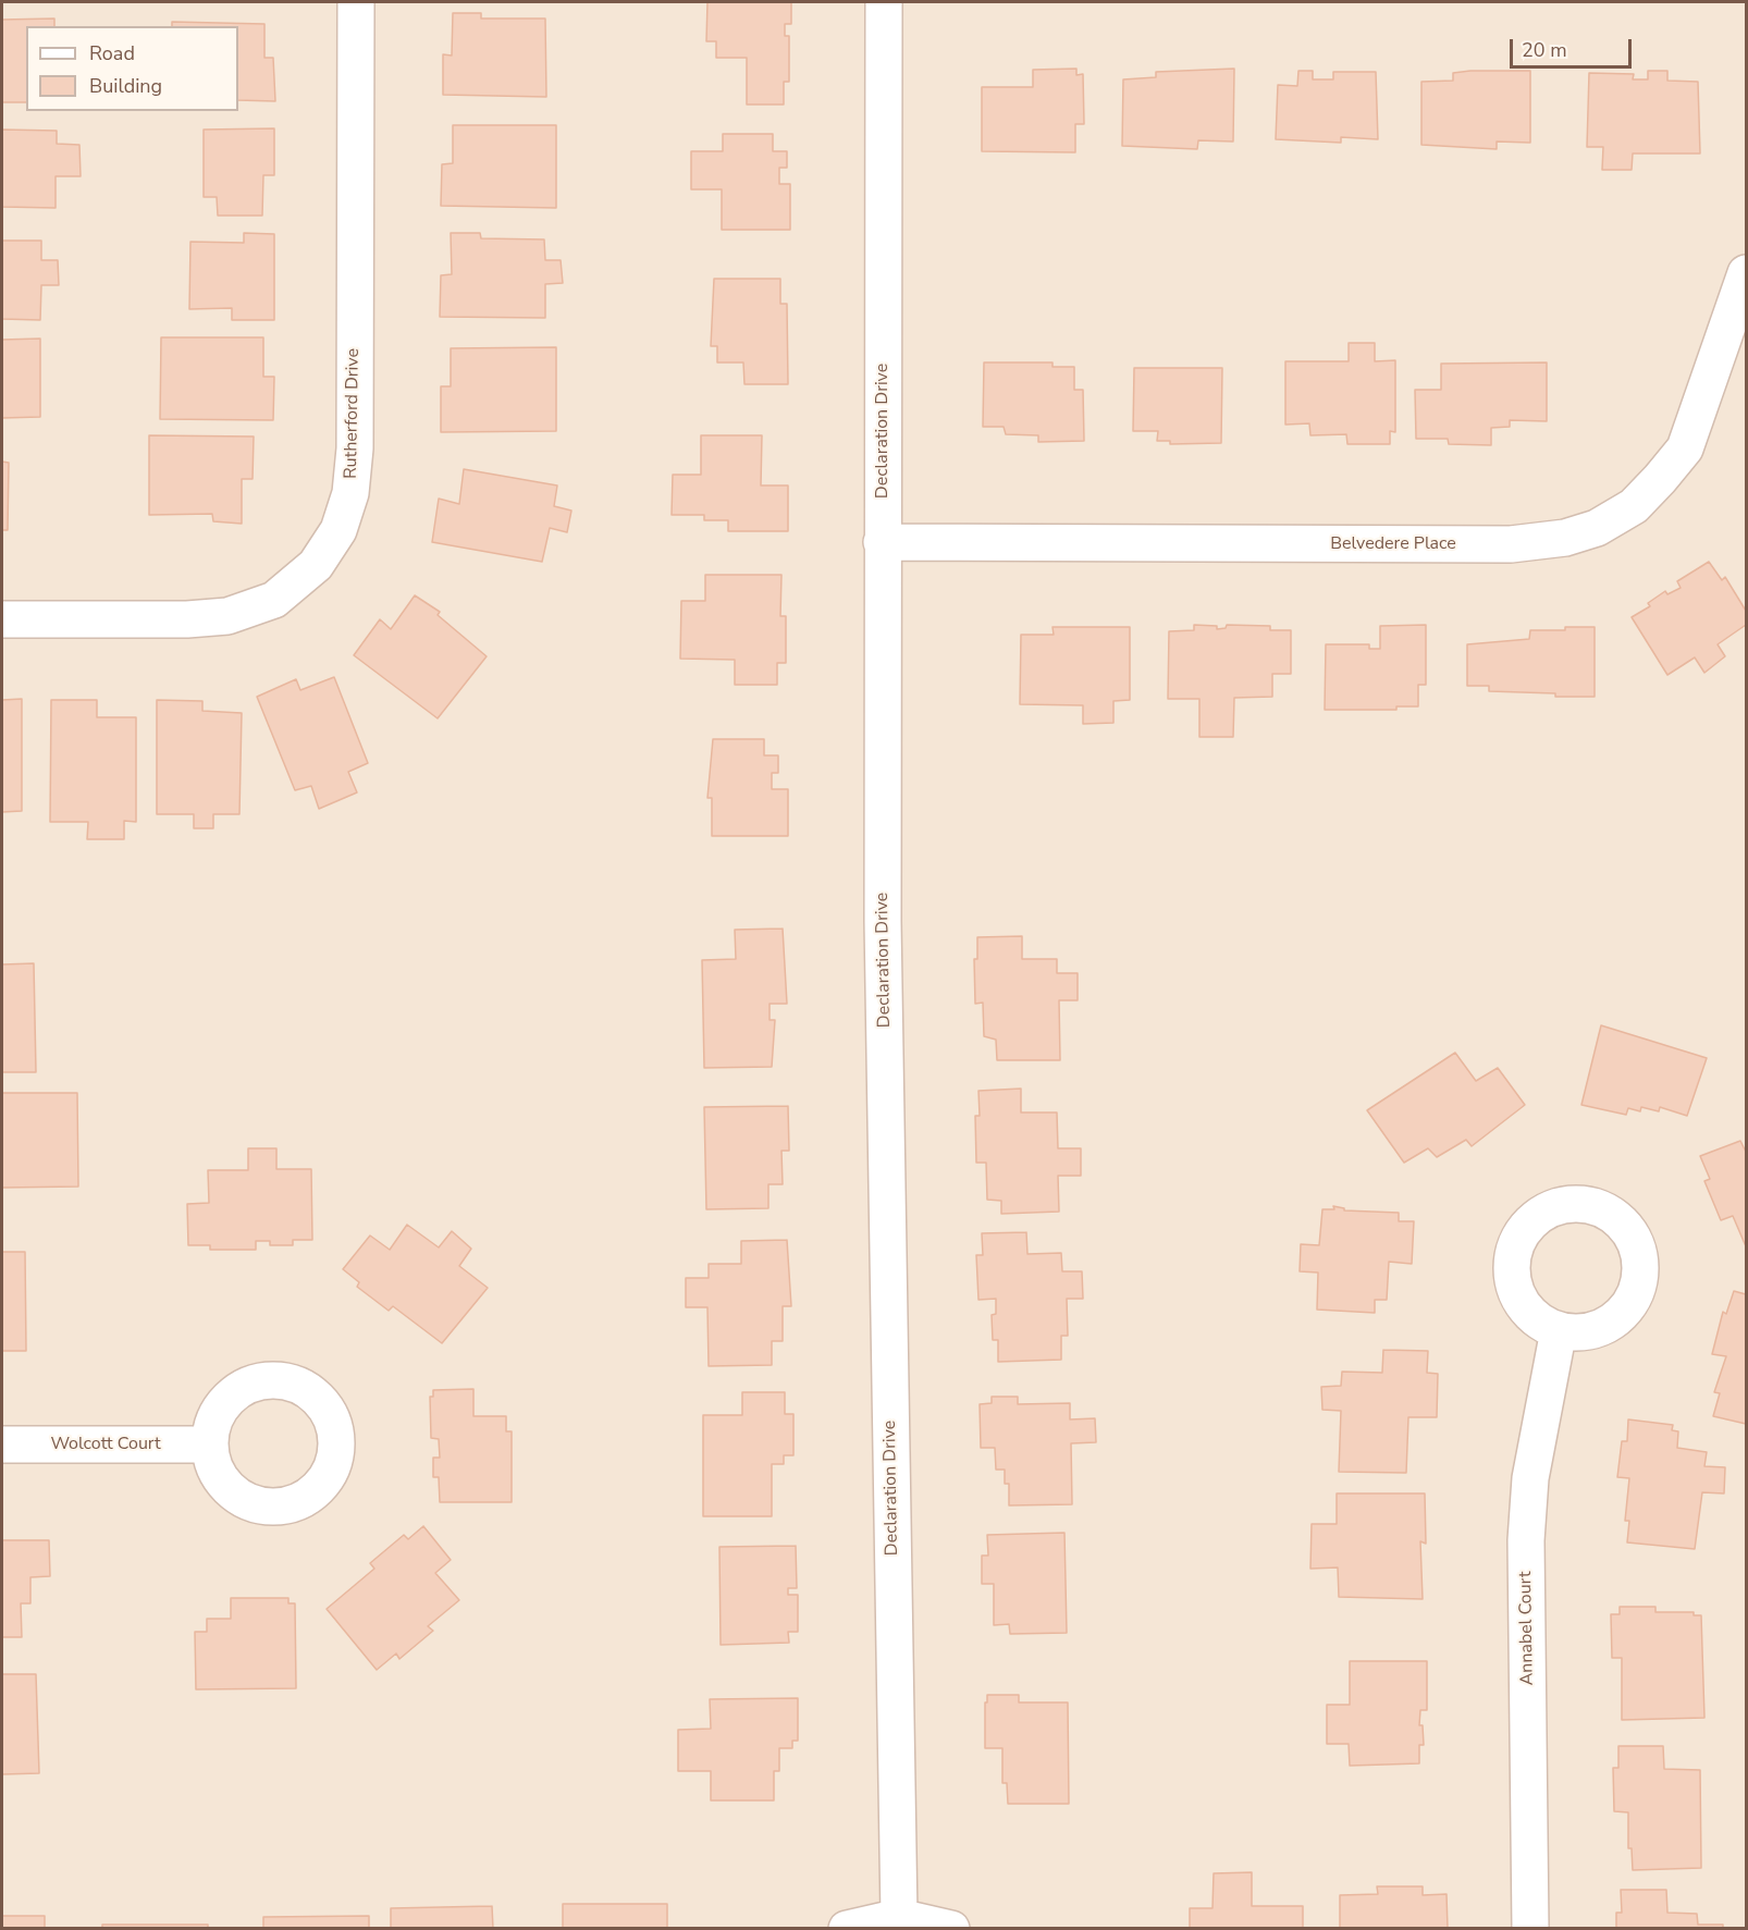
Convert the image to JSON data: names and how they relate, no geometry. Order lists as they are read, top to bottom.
{
  "streets": {
    "street": [
      "Rutherford Drive",
      "Declaration Drive",
      "Belvedere Place",
      "Wolcott Court",
      "Annabel Court"
    ]
  },
  "crossings": [
    ["Declaration Drive", "Belvedere Place"]
  ],
  "legend": ["Road", "Building"],
  "scale_bar": "20 m"
}
